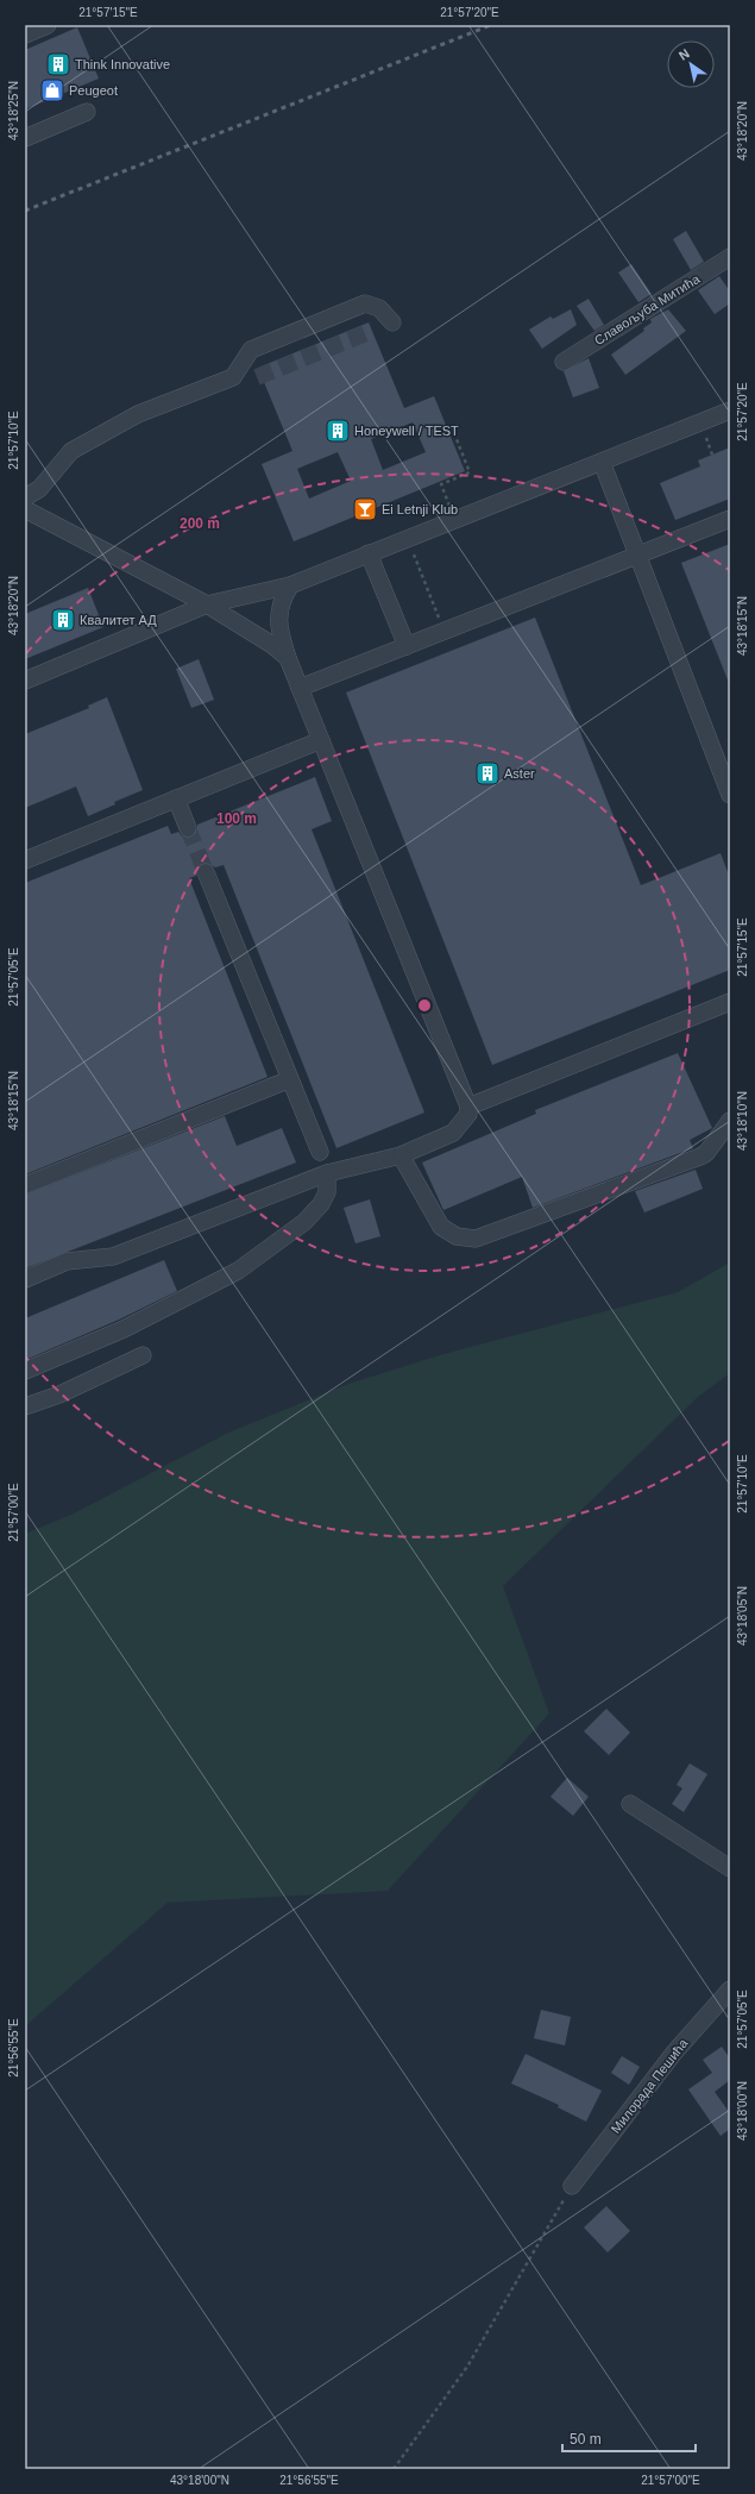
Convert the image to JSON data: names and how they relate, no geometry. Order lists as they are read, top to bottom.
{
  "streets": {
    "street": ["Славољуба Митића", "Милорада Пешића"]
  },
  "places": {
    "building": [
      "Think Innovative",
      "Honeywell / TEST",
      "Квалитет АД",
      "Aster"
    ],
    "shop": ["Peugeot"],
    "bar": ["Ei Letnji Klub"]
  },
  "scale_bar": "50 m",
  "north": "top left",
  "coordinates": [
    "21°57'15\"E",
    "21°57'20\"E",
    "43°18'25\"N",
    "43°18'20\"N",
    "21°57'10\"E",
    "43°18'15\"N",
    "21°57'05\"E",
    "43°18'10\"N",
    "21°57'00\"E",
    "43°18'05\"N",
    "21°56'55\"E",
    "43°18'00\"N"
  ],
  "rings": ["200 m", "100 m"]
}
